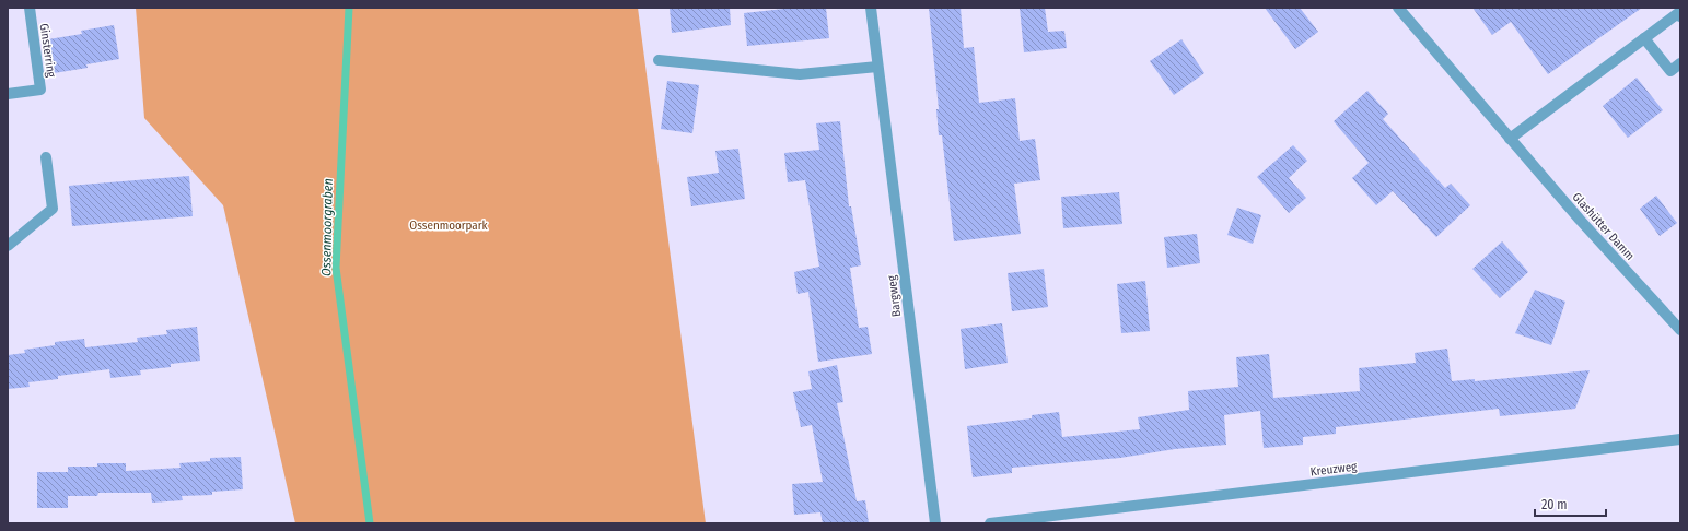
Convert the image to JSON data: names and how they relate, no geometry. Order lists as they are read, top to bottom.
{
  "streets": {
    "street": [
      "Ginsterring",
      "Glashütter Damm",
      "Bargweg",
      "Kreuzweg"
    ]
  },
  "water": ["Ossenmoorgraben"],
  "parks": ["Ossenmoorpark"],
  "scale_bar": "20 m"
}
